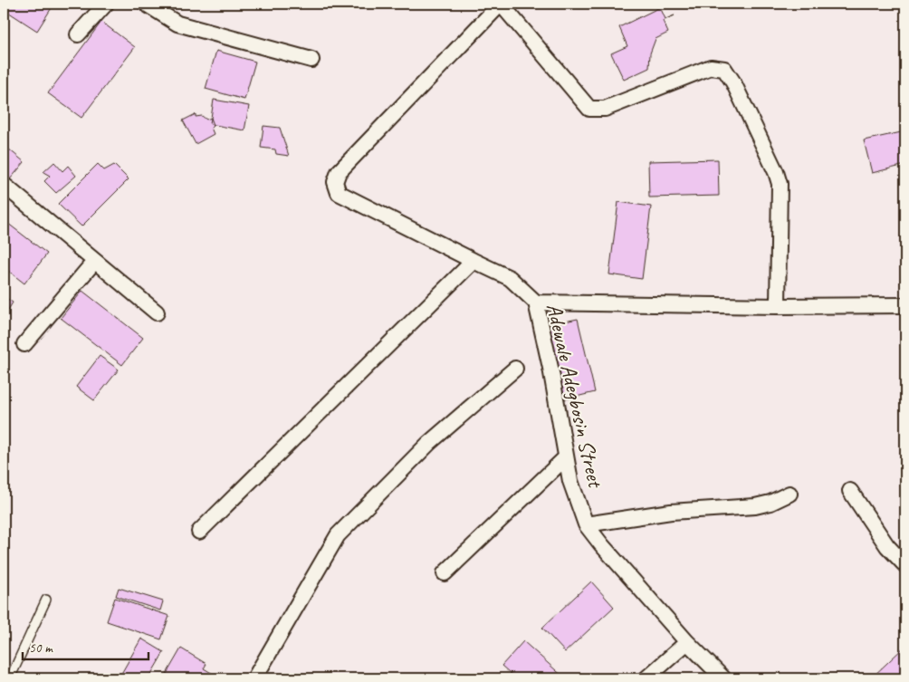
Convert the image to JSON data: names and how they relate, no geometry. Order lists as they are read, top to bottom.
{
  "streets": {
    "street": ["Adewale Adegbosin Street"]
  },
  "scale_bar": "50 m"
}
